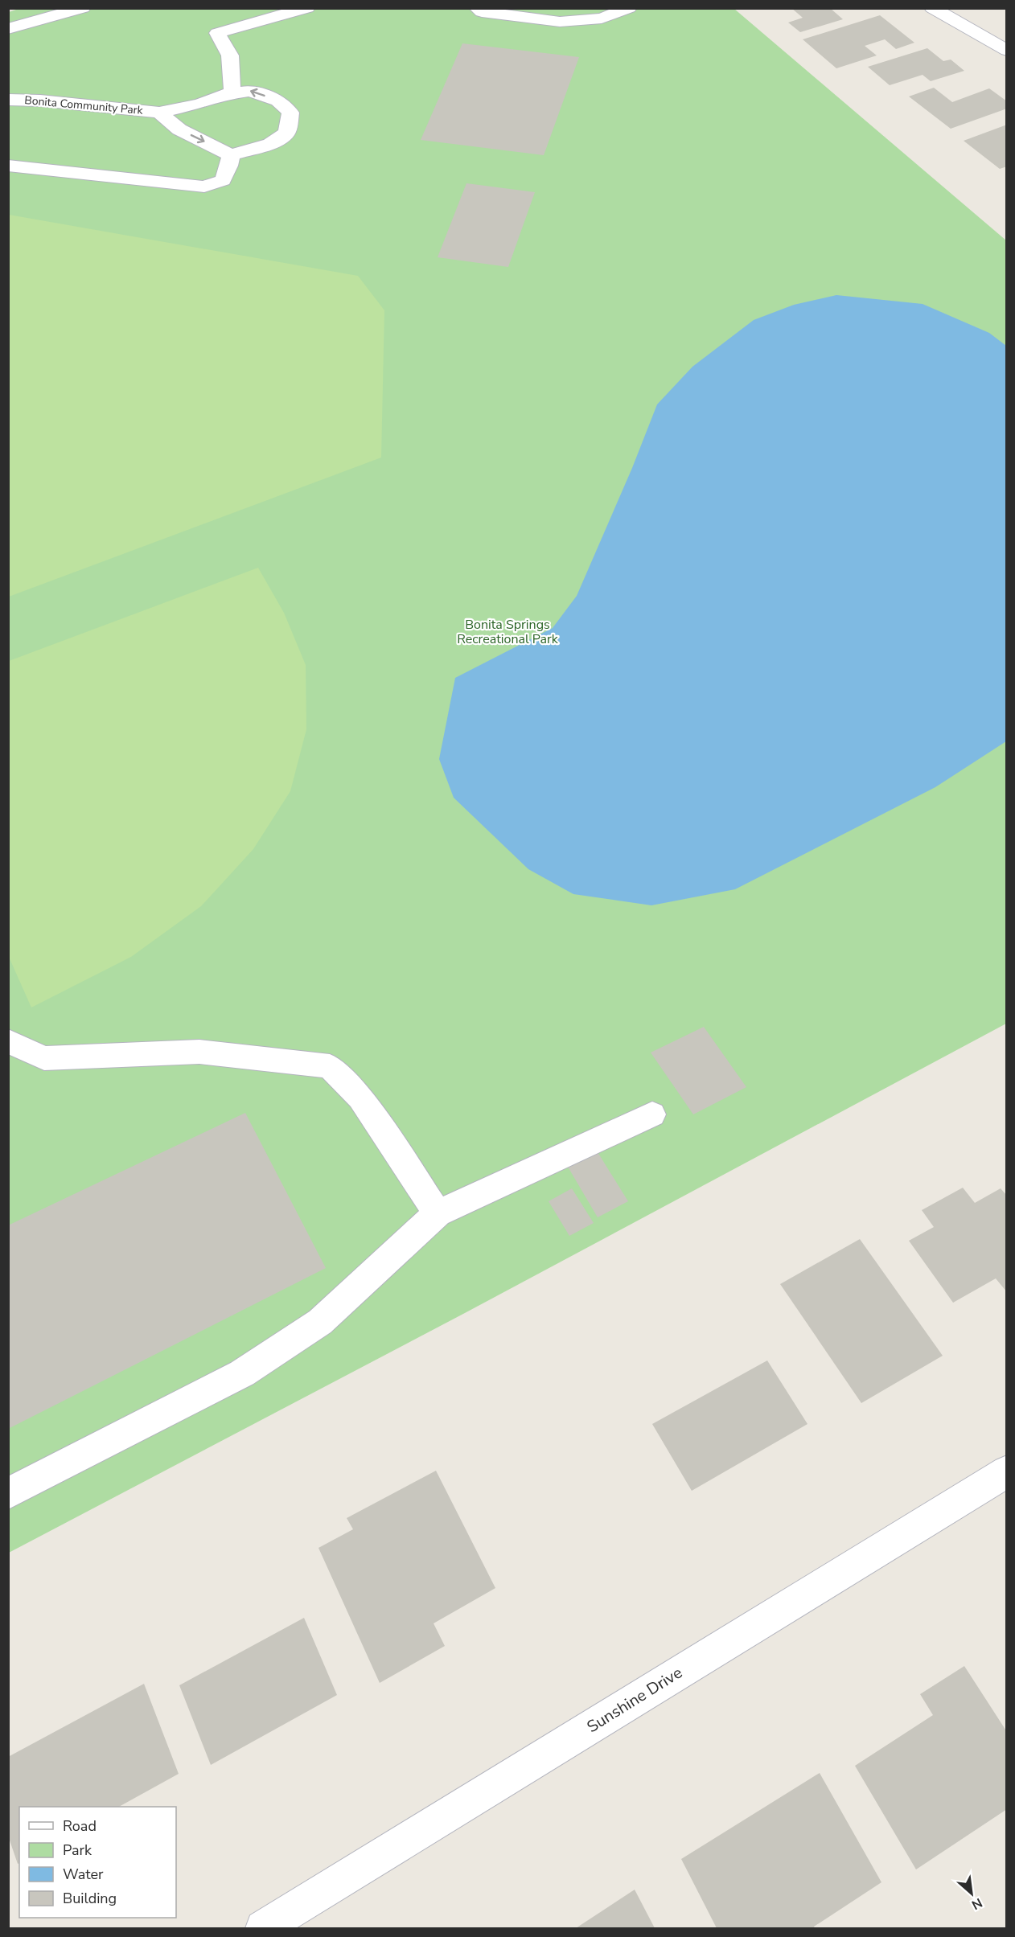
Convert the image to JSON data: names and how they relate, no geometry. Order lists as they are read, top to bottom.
{
  "streets": {
    "street": ["Bonita Community Park", "Sunshine Drive"]
  },
  "parks": ["Bonita Springs Recreational Park"],
  "legend": [
    "Road",
    "Park",
    "Water",
    "Building"
  ],
  "north": "bottom right"
}
